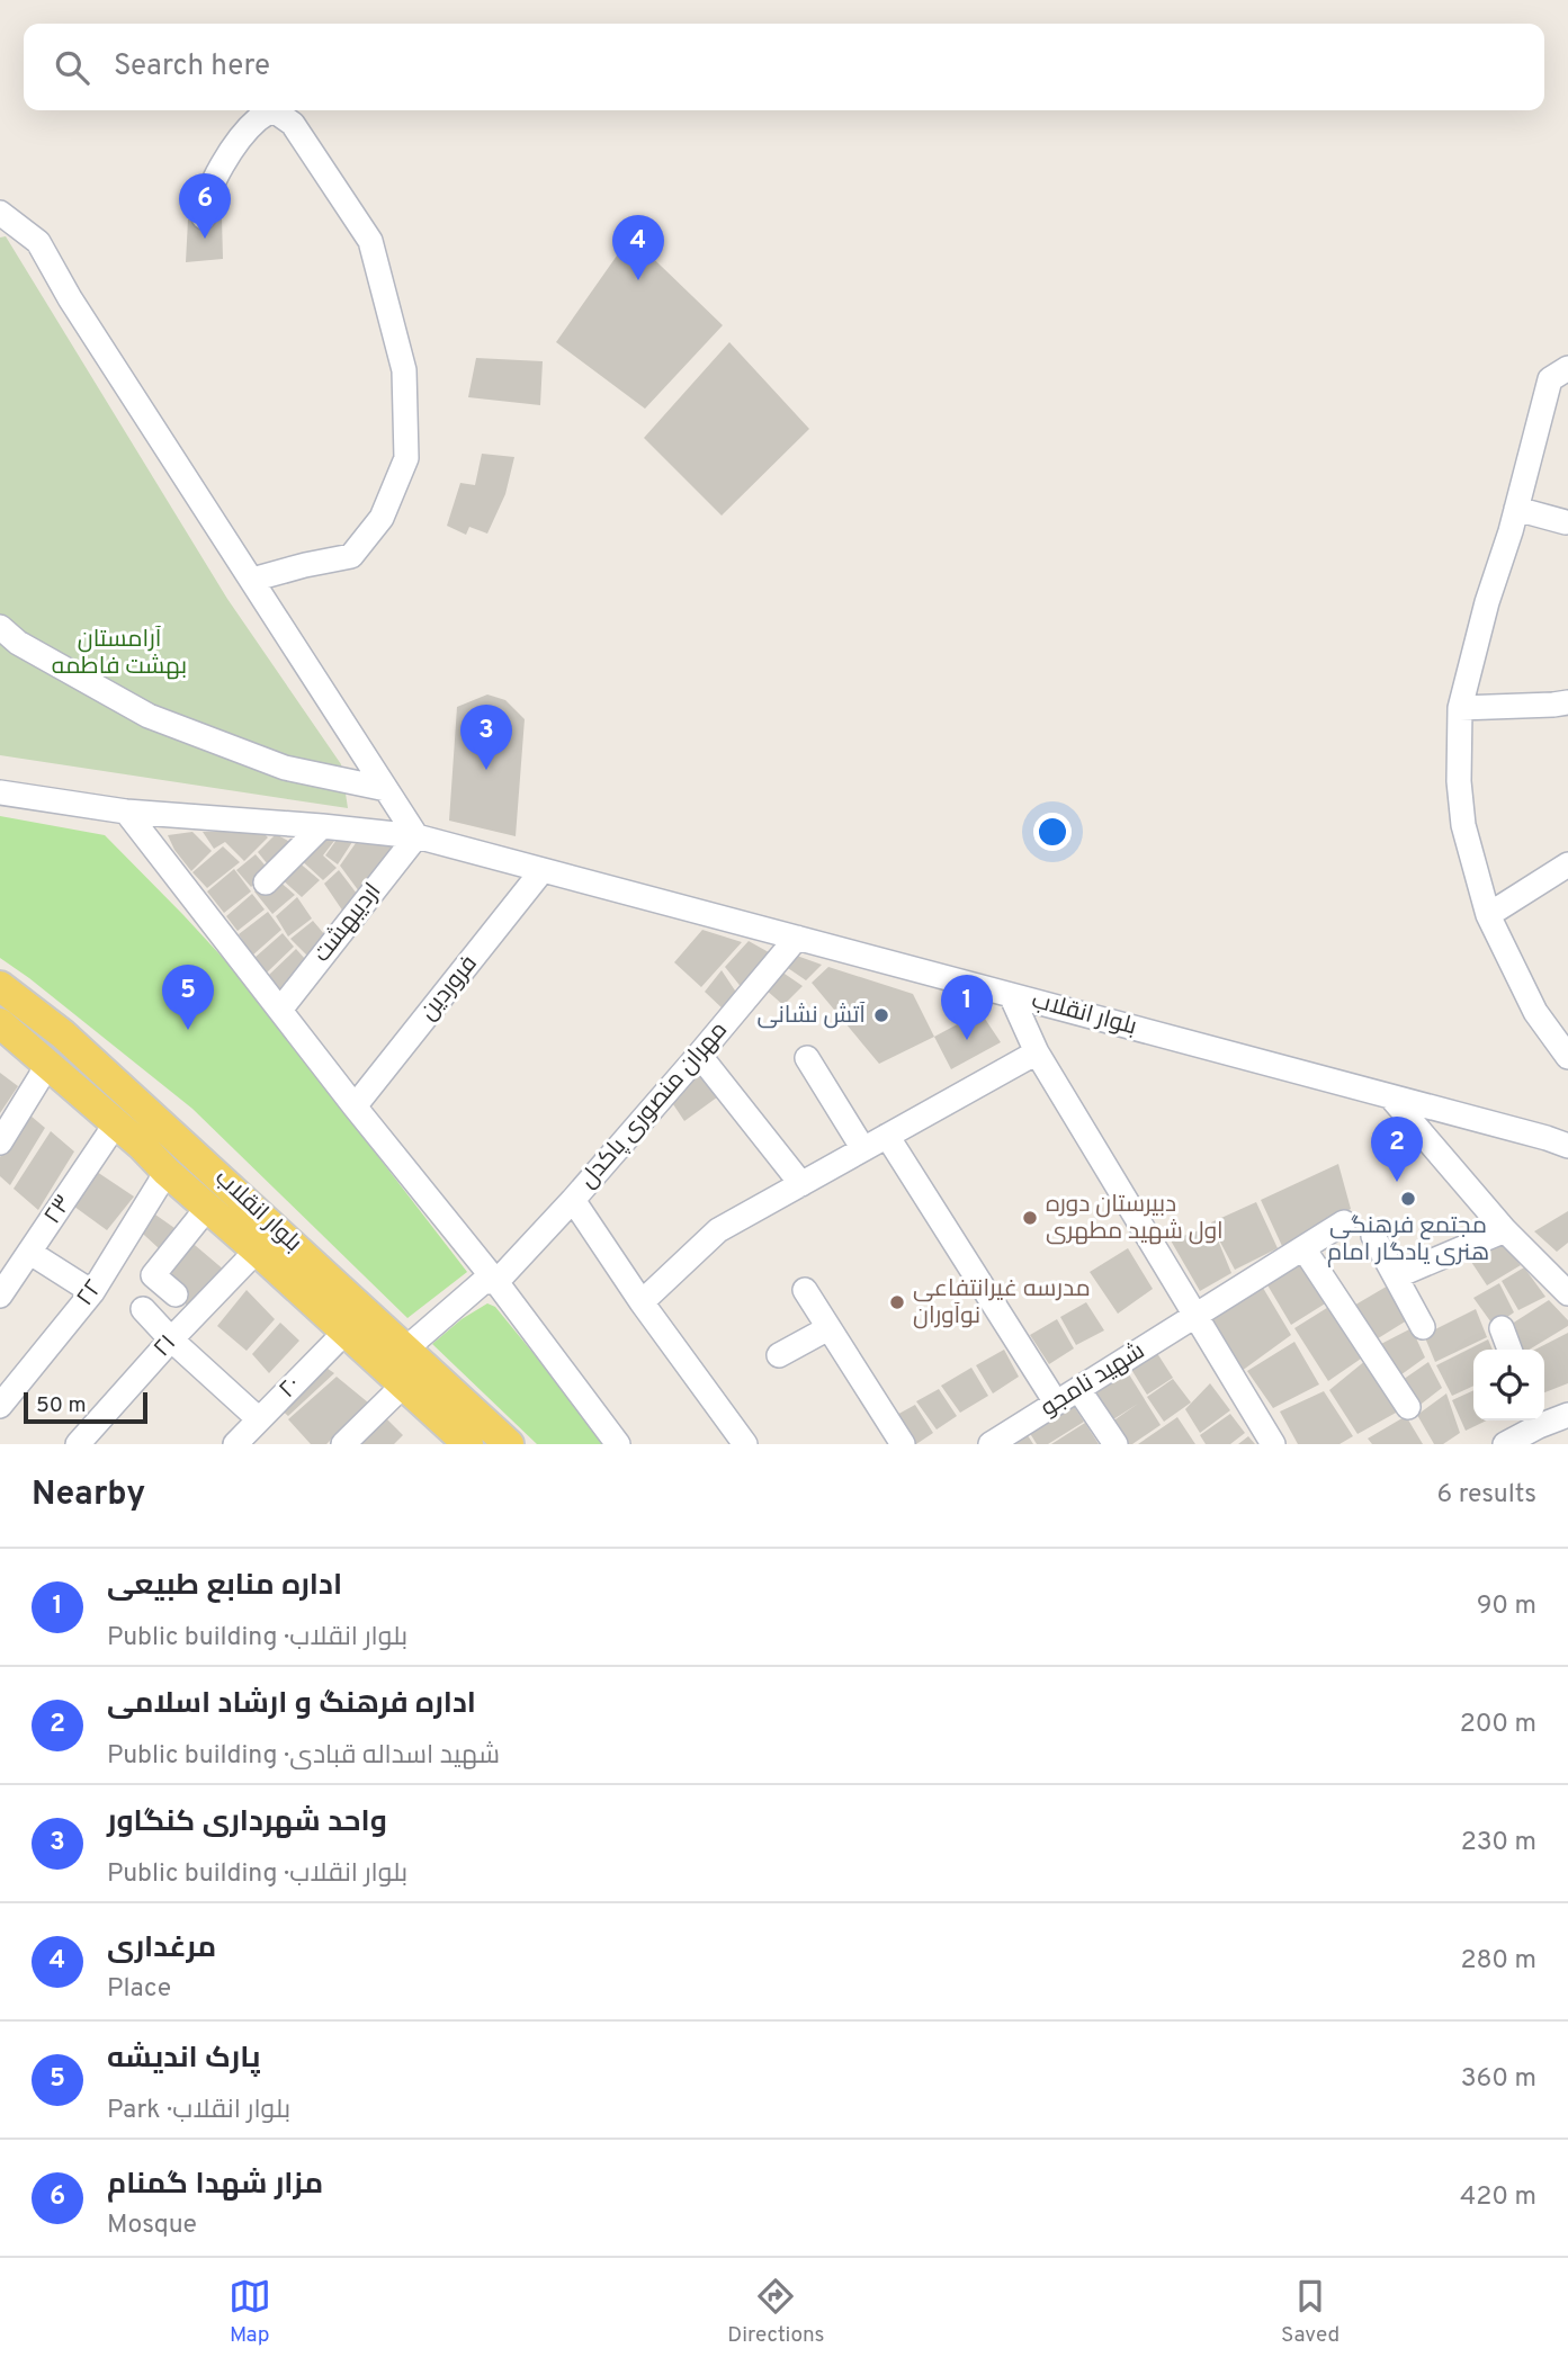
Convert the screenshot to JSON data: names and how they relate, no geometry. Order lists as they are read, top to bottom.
{
  "streets": {
    "main road": ["بلوار انقلاب"],
    "street": [
      "اردیبهشت",
      "فروردین",
      "مهران منصوری پاکدل",
      "۲۳",
      "۲۲",
      "۲۱",
      "شهید نامجو",
      "۲۰"
    ]
  },
  "crossings": [
    ["اردیبهشت", "بلوار انقلاب"],
    ["فروردین", "بلوار انقلاب"],
    ["بلوار انقلاب", "مهران منصوری پاکدل"],
    ["بلوار انقلاب", "۲۳"],
    ["بلوار انقلاب", "۲۲"],
    ["بلوار انقلاب", "۲۱"],
    ["بلوار انقلاب", "۲۰"]
  ],
  "parks": ["آرامستان بهشت فاطمه"],
  "places": [
    "آتش نشانی",
    "مجتمع فرهنگی هنری یادگار امام",
    "دبیرستان دوره اول شهید مطهری",
    "مدرسه غیرانتفاعی نوآوران"
  ],
  "scale_bar": "50 m",
  "page": {
    "search": "Search here",
    "pins": [
      "6",
      "4",
      "3",
      "5",
      "1",
      "2"
    ],
    "scale": "50 m",
    "heading": ["Nearby", "6 results"],
    "list": [
      {
        "mark": "1",
        "name": "اداره منابع طبیعی",
        "note": "Public building · بلوار انقلاب",
        "value": "90 m"
      },
      {
        "mark": "2",
        "name": "اداره فرهنگ و ارشاد اسلامی",
        "note": "Public building · شهید اسداله قبادی",
        "value": "200 m"
      },
      {
        "mark": "3",
        "name": "واحد شهرداری کنگاور",
        "note": "Public building · بلوار انقلاب",
        "value": "230 m"
      },
      {
        "mark": "4",
        "name": "مرغداری",
        "note": "Place",
        "value": "280 m"
      },
      {
        "mark": "5",
        "name": "پارک اندیشه",
        "note": "Park · بلوار انقلاب",
        "value": "360 m"
      },
      {
        "mark": "6",
        "name": "مزار شهدا گمنام",
        "note": "Mosque",
        "value": "420 m"
      }
    ],
    "nav": ["Map", "Directions", "Saved"]
  }
}
